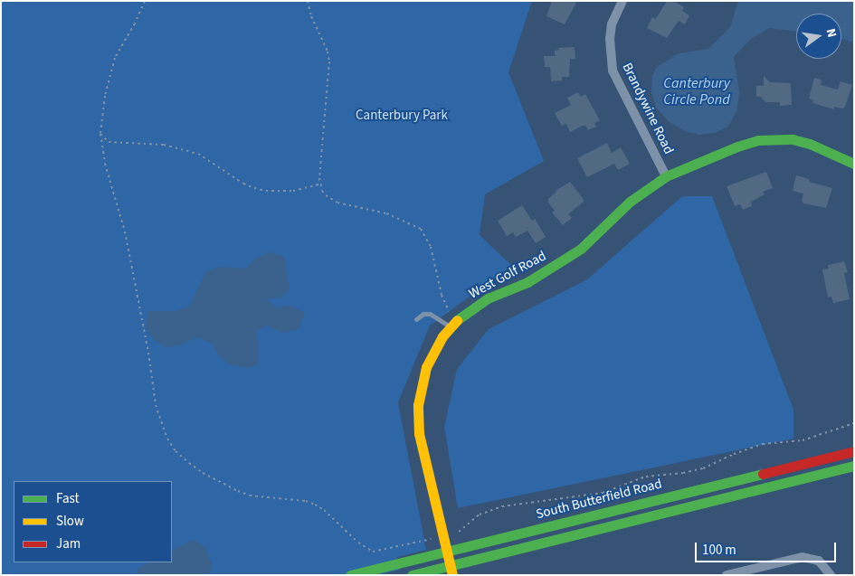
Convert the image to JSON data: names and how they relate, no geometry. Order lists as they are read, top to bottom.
{
  "streets": {
    "main road": ["West Golf Road", "South Butterfield Road"],
    "street": ["Brandywine Road"]
  },
  "crossings": [
    ["Brandywine Road", "West Golf Road"],
    ["West Golf Road", "South Butterfield Road"]
  ],
  "water": ["Canterbury Circle Pond"],
  "parks": ["Canterbury Park"],
  "legend": ["Fast", "Slow", "Jam"],
  "scale_bar": "100 m",
  "north": "right"
}
